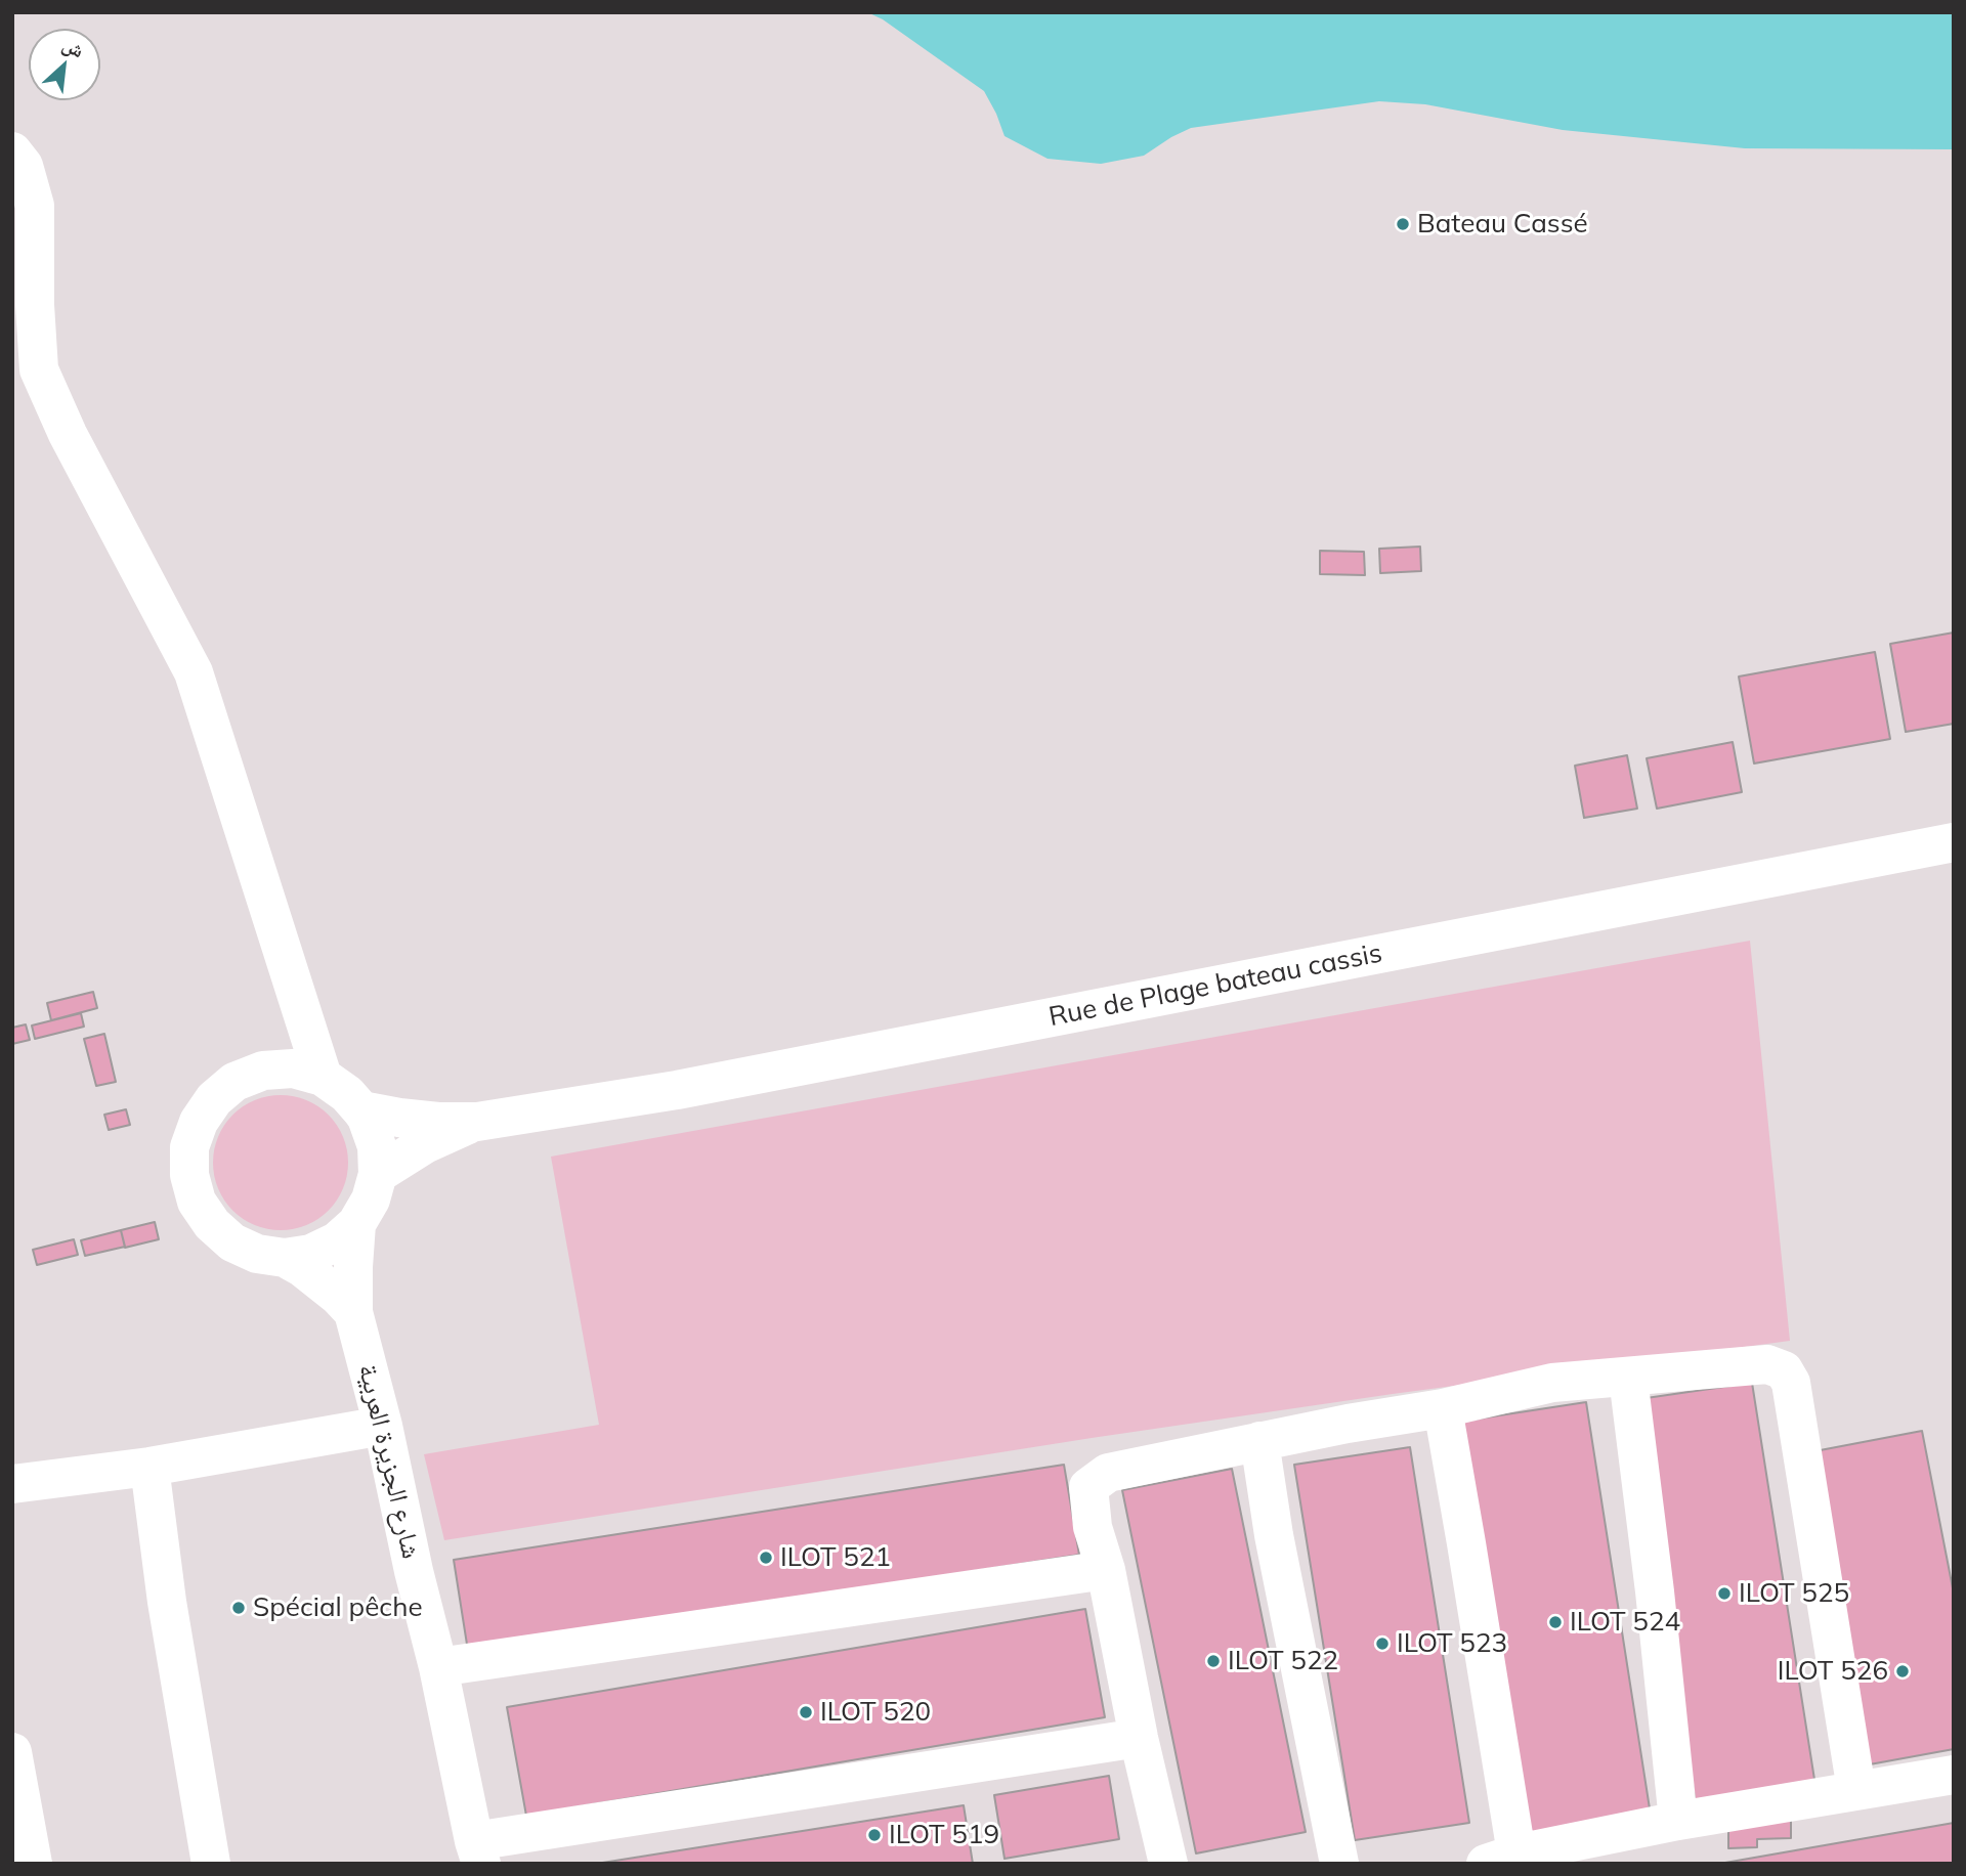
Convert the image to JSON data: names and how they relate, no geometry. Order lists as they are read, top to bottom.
{
  "streets": {
    "street": ["Rue de Plage bateau cassis", "شارع الجزيرة العربية"]
  },
  "crossings": [
    ["Rue de Plage bateau cassis", "شارع الجزيرة العربية"]
  ],
  "places": [
    "Bateau Cassé",
    "ILOT 521",
    "ILOT 525",
    "Spécial pêche",
    "ILOT 524",
    "ILOT 523",
    "ILOT 522",
    "ILOT 526",
    "ILOT 520",
    "ILOT 519"
  ],
  "north": "top right"
}
